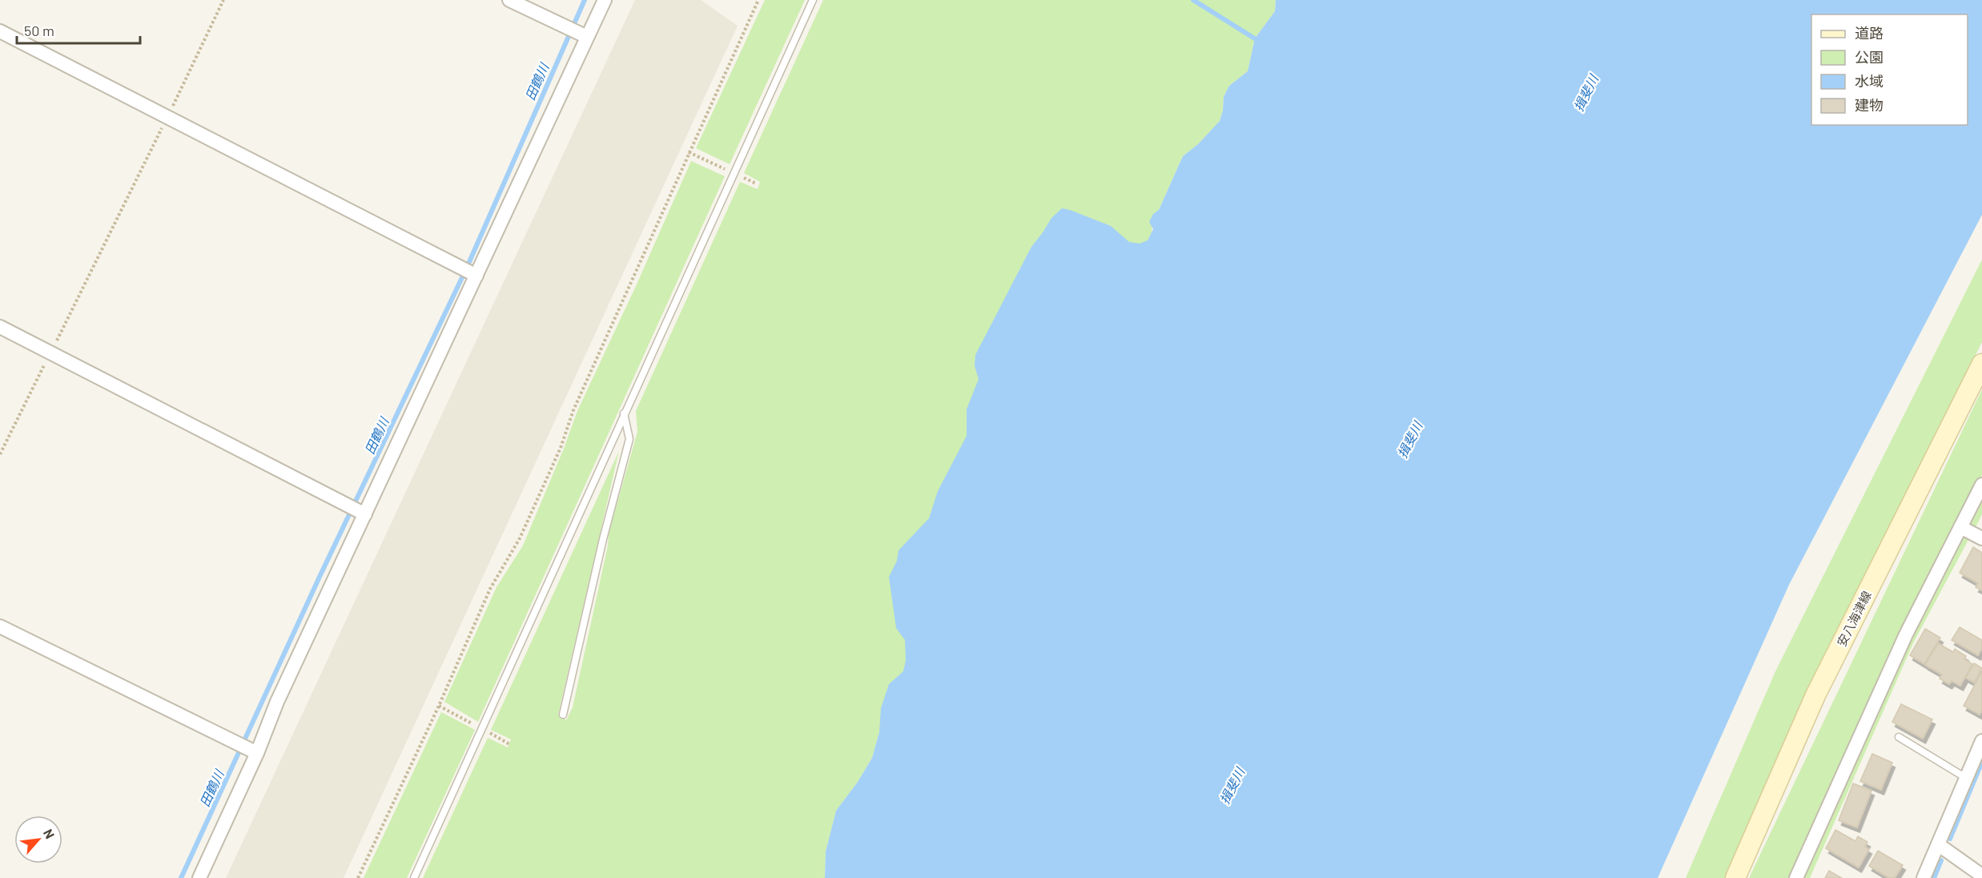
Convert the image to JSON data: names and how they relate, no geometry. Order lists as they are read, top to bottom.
{
  "streets": {
    "main road": ["安八海津線"]
  },
  "water": ["田鶴川", "揖斐川"],
  "legend": [
    "道路",
    "公園",
    "水域",
    "建物"
  ],
  "scale_bar": "50 m",
  "north": "top right"
}
